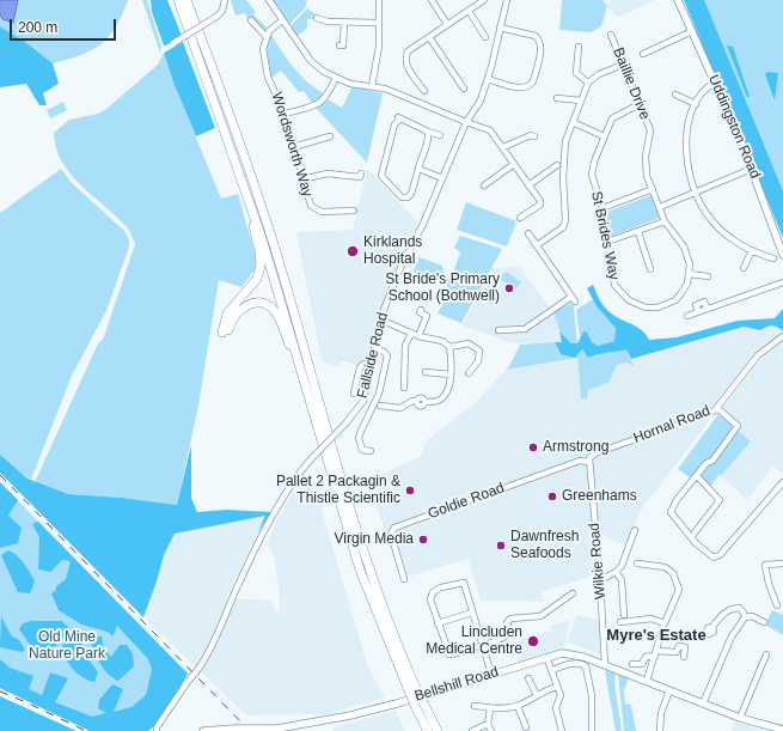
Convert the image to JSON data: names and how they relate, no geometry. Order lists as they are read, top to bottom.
{
  "streets": {
    "main road": ["Uddingston Road", "Bellshill Road"],
    "street": [
      "Baillie Drive",
      "Wordsworth Way",
      "St Brides Way",
      "Fallside Road",
      "Hornal Road",
      "Goldie Road",
      "Wilkie Road"
    ]
  },
  "crossings": [
    ["Baillie Drive", "St Brides Way"],
    ["Hornal Road", "Goldie Road"],
    ["Hornal Road", "Wilkie Road"],
    ["Goldie Road", "Wilkie Road"],
    ["Wilkie Road", "Bellshill Road"]
  ],
  "districts": ["Myre's Estate"],
  "parks": ["Old Mine Nature Park"],
  "places": [
    "Kirklands Hospital",
    "St Bride's Primary School (Bothwell)",
    "Armstrong",
    "Pallet 2 Packagin & Thistle Scientific",
    "Greenhams",
    "Virgin Media",
    "Dawnfresh Seafoods",
    "Lincluden Medical Centre"
  ],
  "scale_bar": "200 m"
}
